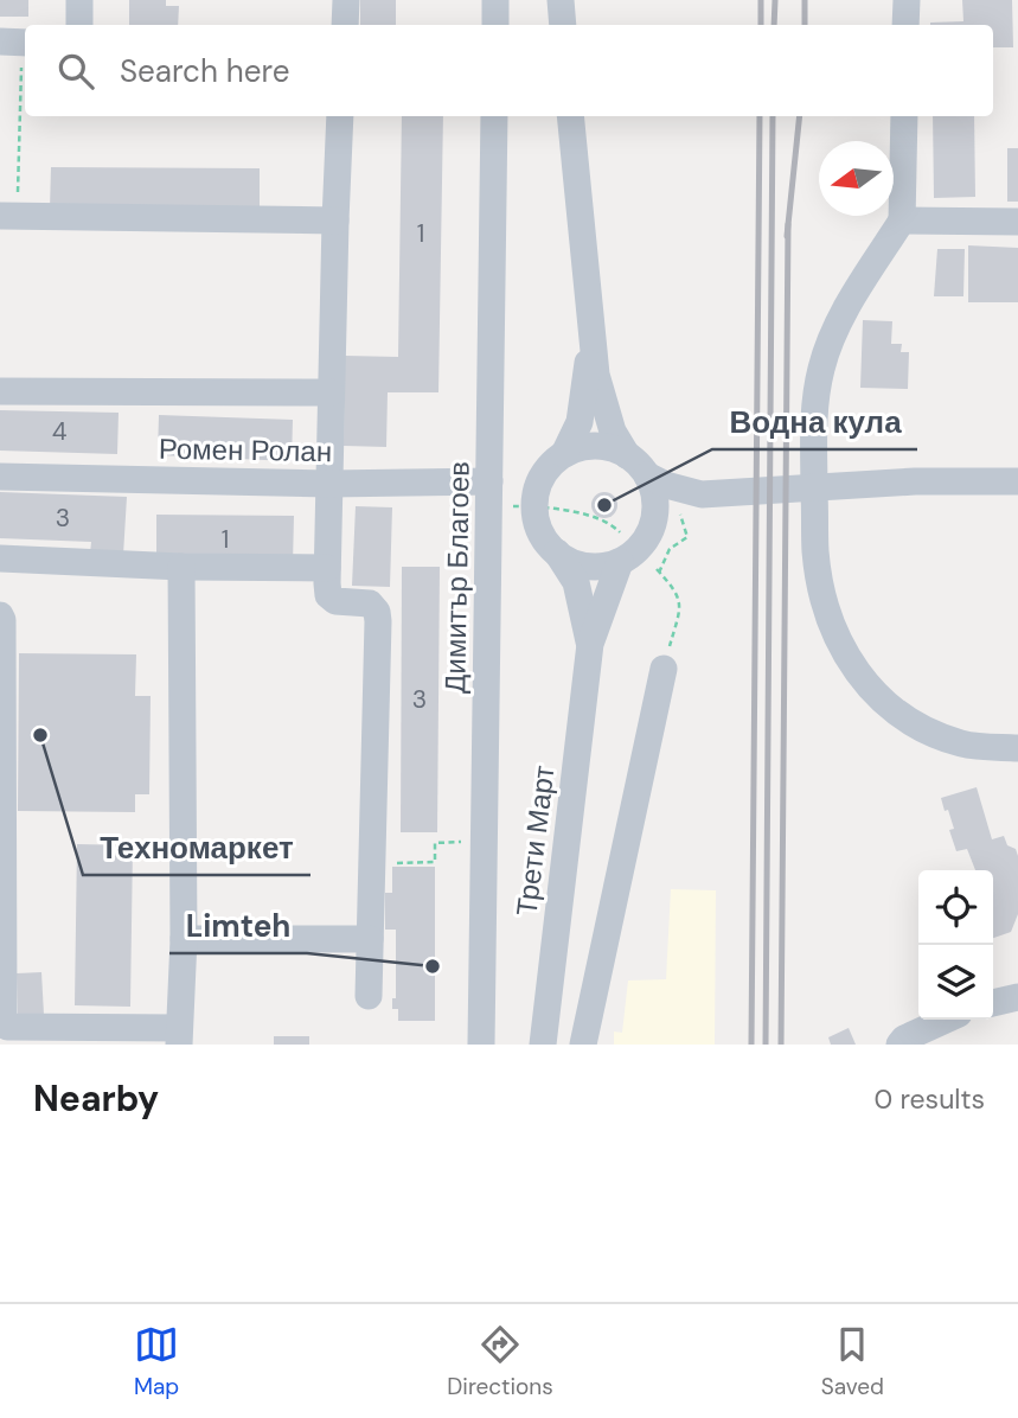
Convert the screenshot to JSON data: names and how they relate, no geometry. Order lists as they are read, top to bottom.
{
  "streets": {
    "street": ["Ромен Ролан", "Димитър Благоев", "Трети Март"]
  },
  "crossings": [
    ["Ромен Ролан", "Димитър Благоев"]
  ],
  "places": ["Водна кула", "Техномаркет", "Limteh"],
  "house_numbers": [
    "1",
    "4",
    "3",
    "1",
    "3"
  ],
  "north": "left",
  "page": {
    "search": "Search here",
    "heading": ["Nearby", "0 results"],
    "nav": ["Map", "Directions", "Saved"]
  }
}
